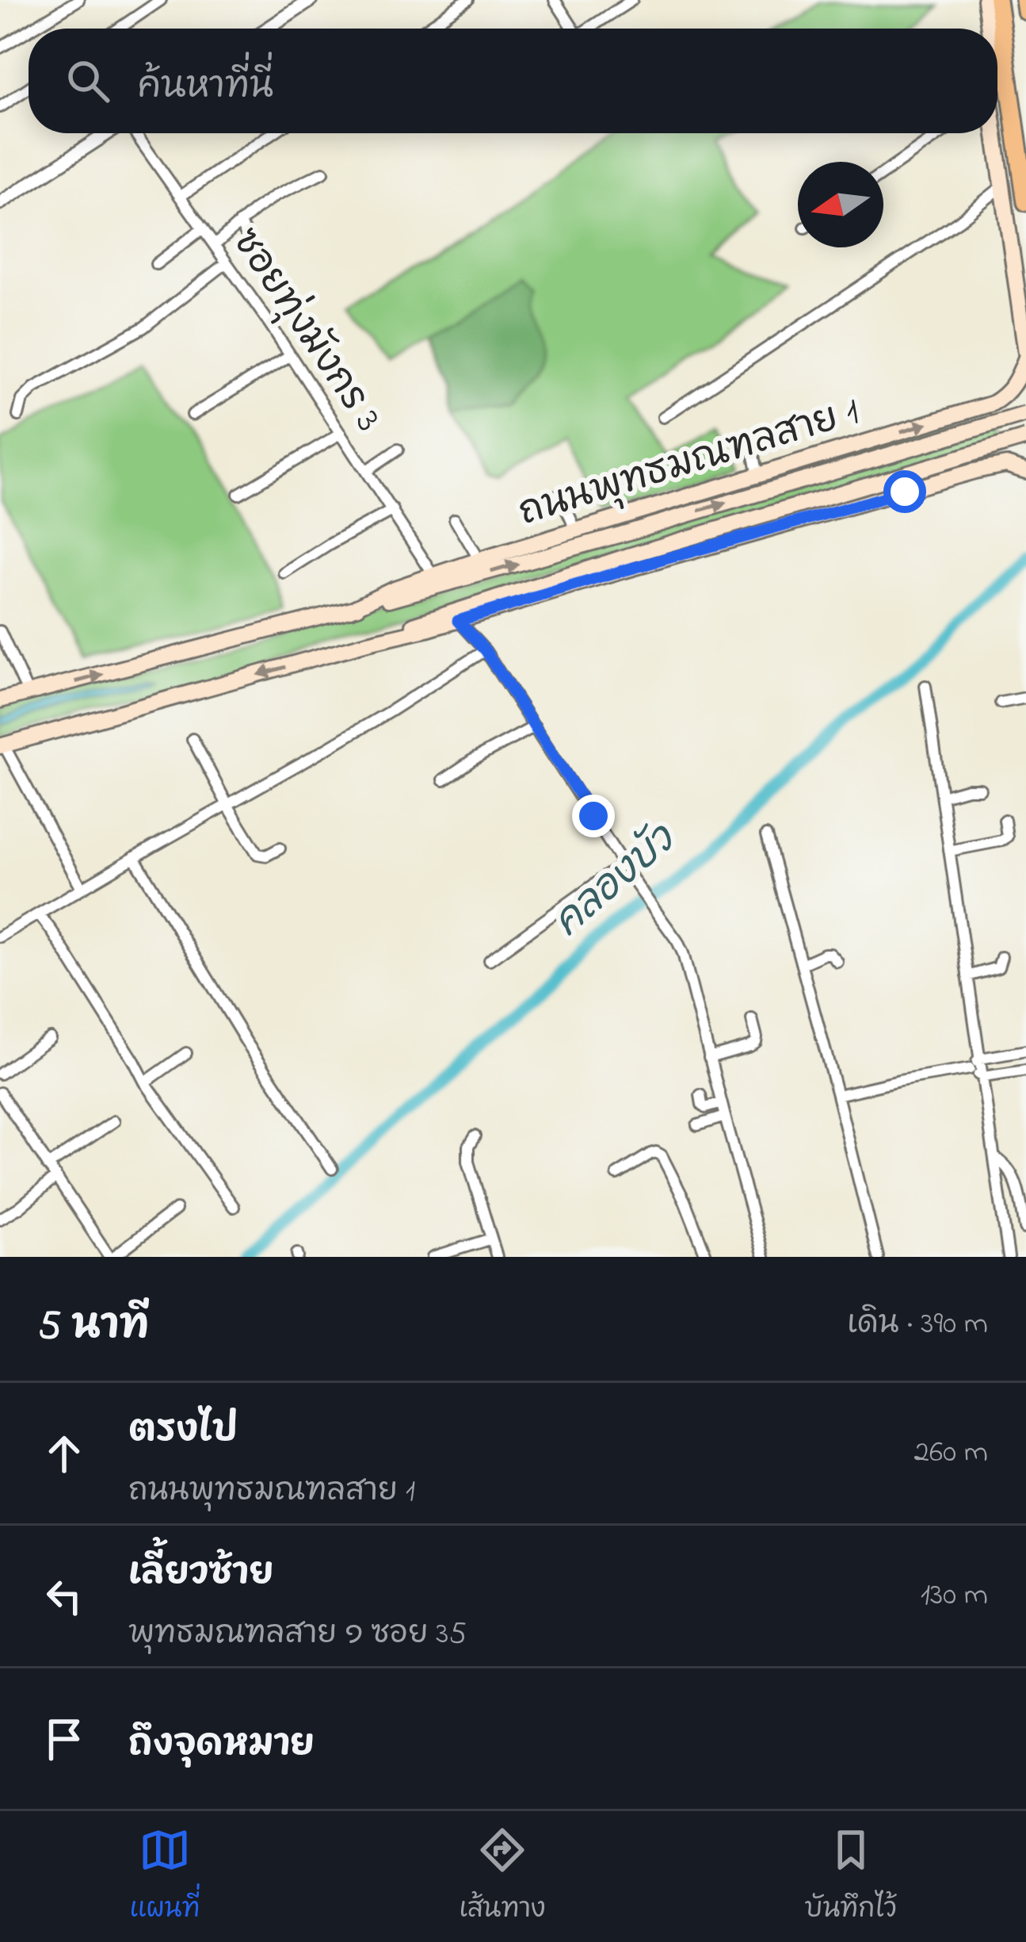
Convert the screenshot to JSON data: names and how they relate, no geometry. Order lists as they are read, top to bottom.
{
  "streets": {
    "main road": ["ถนนพุทธมณฑลสาย 1"],
    "street": ["ซอยทุ่งมังกร 3"]
  },
  "crossings": [
    ["ซอยทุ่งมังกร 3", "ถนนพุทธมณฑลสาย 1"]
  ],
  "water": ["คลองบัว"],
  "north": "left",
  "page": {
    "search": "ค้นหาที่นี่",
    "heading": ["5 นาที", "เดิน · 390 m"],
    "list": [
      ["ตรงไป", "ถนนพุทธมณฑลสาย 1", "260 m"],
      ["เลี้ยวซ้าย", "พุทธมณฑลสาย ๑ ซอย 35", "130 m"],
      "ถึงจุดหมาย"
    ],
    "nav": ["แผนที่", "เส้นทาง", "บันทึกไว้"]
  }
}
